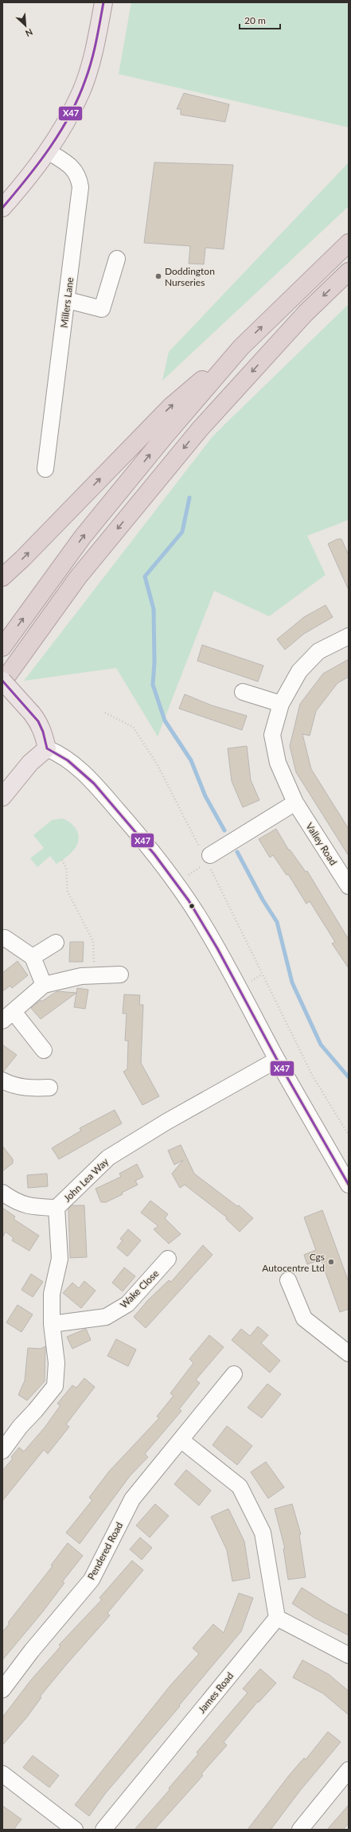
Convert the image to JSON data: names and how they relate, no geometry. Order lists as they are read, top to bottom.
{
  "streets": {
    "street": [
      "Millers Lane",
      "Valley Road",
      "John Lea Way",
      "Wake Close",
      "Pendered Road",
      "James Road"
    ]
  },
  "crossings": [
    ["John Lea Way", "Wake Close"]
  ],
  "places": ["Doddington Nurseries", "Cgs Autocentre Ltd"],
  "lines": ["transit line X47"],
  "scale_bar": "20 m",
  "north": "bottom right"
}
